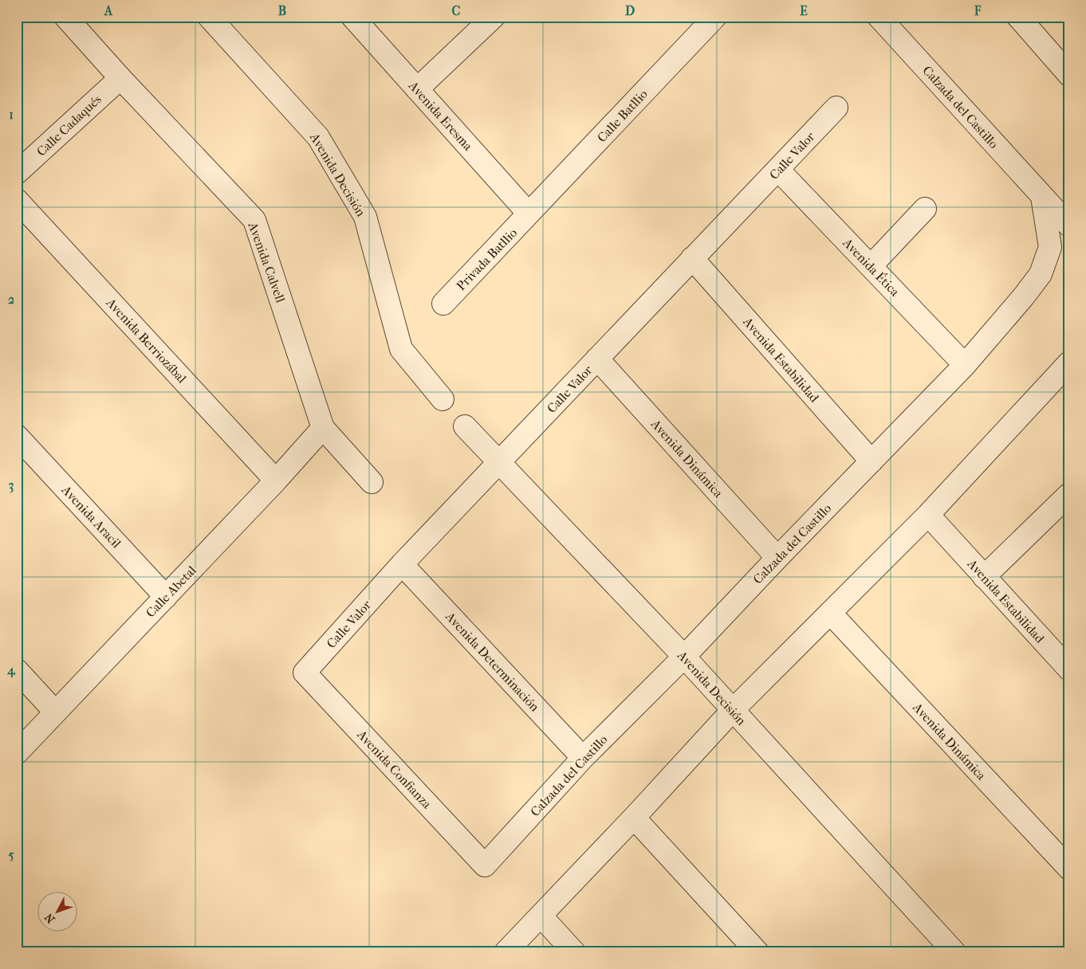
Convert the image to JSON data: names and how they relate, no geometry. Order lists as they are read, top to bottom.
{
  "streets": {
    "street": [
      "Calzada del Castillo",
      "Avenida Eresma",
      "Calle Batllio",
      "Calle Cadaqués",
      "Calle Valor",
      "Avenida Decisión",
      "Privada Batllio",
      "Avenida Calvell",
      "Avenida Ética",
      "Avenida Berriozábal",
      "Avenida Estabilidad",
      "Avenida Dinámica",
      "Avenida Aracil",
      "Calle Abetal",
      "Avenida Determinación",
      "Avenida Confianza"
    ]
  },
  "crossings": [
    ["Calzada del Castillo", "Avenida Decisión"],
    ["Calzada del Castillo", "Avenida Ética"],
    ["Calzada del Castillo", "Avenida Estabilidad"],
    ["Calzada del Castillo", "Avenida Dinámica"],
    ["Calzada del Castillo", "Avenida Determinación"],
    ["Calzada del Castillo", "Avenida Confianza"],
    ["Avenida Eresma", "Calle Batllio"],
    ["Avenida Eresma", "Privada Batllio"],
    ["Calle Batllio", "Privada Batllio"],
    ["Calle Cadaqués", "Avenida Calvell"],
    ["Calle Valor", "Avenida Decisión"],
    ["Calle Valor", "Avenida Ética"],
    ["Calle Valor", "Avenida Estabilidad"],
    ["Calle Valor", "Avenida Dinámica"],
    ["Calle Valor", "Avenida Determinación"],
    ["Calle Valor", "Avenida Confianza"],
    ["Avenida Calvell", "Calle Abetal"],
    ["Avenida Berriozábal", "Calle Abetal"],
    ["Avenida Aracil", "Calle Abetal"]
  ],
  "north": "bottom left",
  "grid": {
    "columns": [
      "A",
      "B",
      "C",
      "D",
      "E",
      "F"
    ],
    "rows": [
      "1",
      "2",
      "3",
      "4",
      "5"
    ]
  }
}
